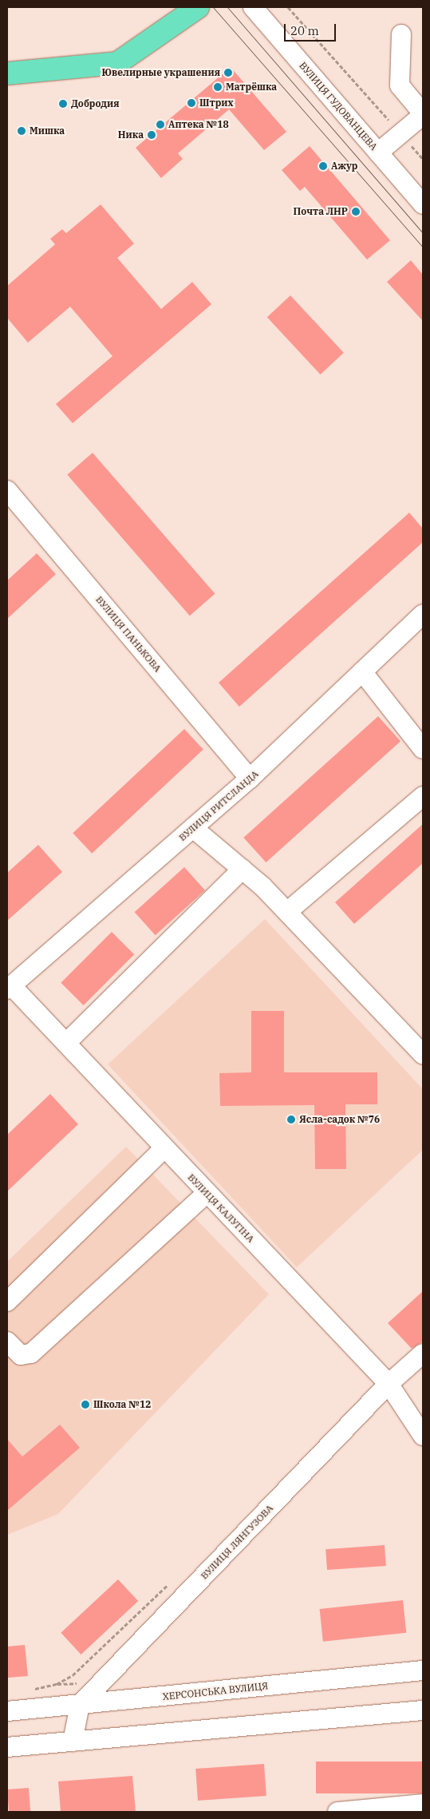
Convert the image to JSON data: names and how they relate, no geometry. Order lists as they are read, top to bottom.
{
  "streets": {
    "street": [
      "ВУЛИЦЯ ГУДОВАНЦЕВА",
      "ВУЛИЦЯ ПАНЬКОВА",
      "ВУЛИЦЯ РИТСЛАНДА",
      "ВУЛИЦЯ КАЛУГІНА",
      "ВУЛИЦЯ ЛЯНГУЗОВА",
      "ХЕРСОНСЬКА ВУЛИЦЯ"
    ]
  },
  "crossings": [
    ["ВУЛИЦЯ ПАНЬКОВА", "ВУЛИЦЯ РИТСЛАНДА"],
    ["ВУЛИЦЯ РИТСЛАНДА", "ВУЛИЦЯ КАЛУГІНА"],
    ["ВУЛИЦЯ КАЛУГІНА", "ВУЛИЦЯ ЛЯНГУЗОВА"],
    ["ВУЛИЦЯ ЛЯНГУЗОВА", "ХЕРСОНСЬКА ВУЛИЦЯ"]
  ],
  "places": [
    "Ювелирные украшения",
    "Матрёшка",
    "Штрих",
    "Добродия",
    "Аптека №18",
    "Мишка",
    "Ника",
    "Ажур",
    "Почта ЛНР",
    "Ясла-садок №76",
    "Школа №12"
  ],
  "scale_bar": "20 m"
}
